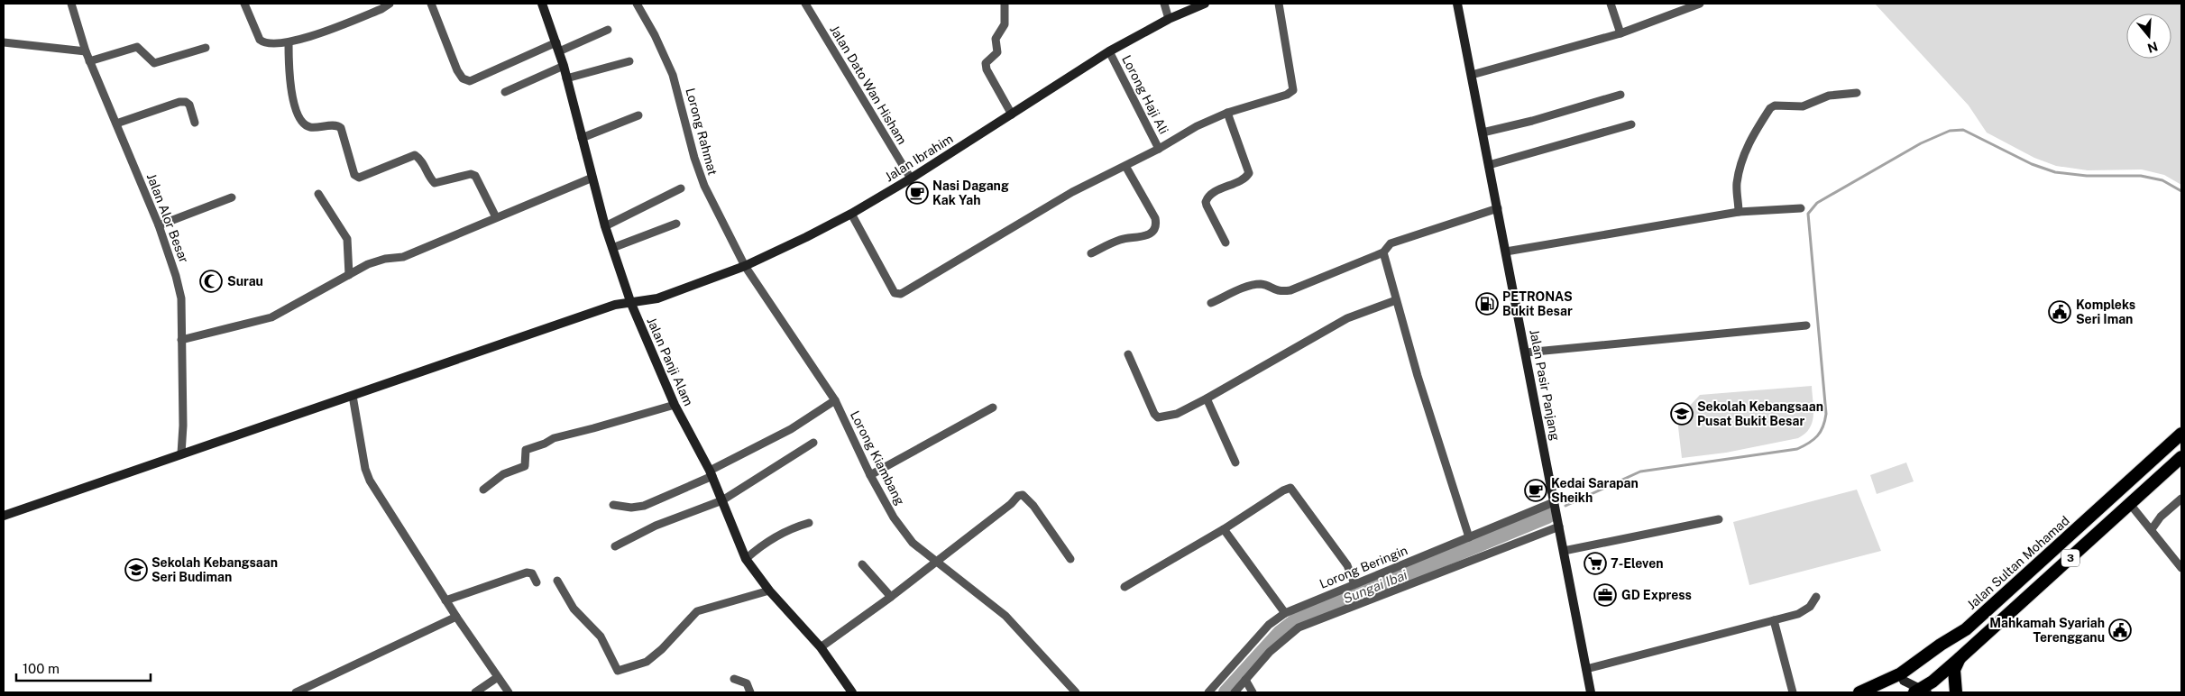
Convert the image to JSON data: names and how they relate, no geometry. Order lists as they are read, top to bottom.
{
  "streets": {
    "highway": ["3", "Jalan Sultan Mohamad"],
    "main road": ["Jalan Ibrahim", "Jalan Panji Alam", "Jalan Pasir Panjang"],
    "street": [
      "Jalan Dato Wan Hisham",
      "Lorong Haji Ali",
      "Lorong Rahmat",
      "Jalan Alor Besar",
      "Lorong Kiambang",
      "Lorong Beringin"
    ]
  },
  "crossings": [
    ["Jalan Dato Wan Hisham", "Jalan Ibrahim"],
    ["Lorong Haji Ali", "Jalan Ibrahim"],
    ["Lorong Rahmat", "Jalan Ibrahim"],
    ["Lorong Rahmat", "Lorong Kiambang"],
    ["Jalan Ibrahim", "Jalan Alor Besar"],
    ["Jalan Ibrahim", "Jalan Panji Alam"],
    ["Jalan Ibrahim", "Lorong Kiambang"],
    ["Jalan Pasir Panjang", "Lorong Beringin"],
    ["3", "Jalan Sultan Mohamad"]
  ],
  "water": ["Sungai Ibai"],
  "places": {
    "cafe": ["Nasi Dagang Kak Yah", "Kedai Sarapan Sheikh"],
    "mosque": ["Surau"],
    "fuel station": ["PETRONAS Bukit Besar"],
    "public building": ["Kompleks Seri Iman", "Mahkamah Syariah Terengganu"],
    "school or university": ["Sekolah Kebangsaan Pusat Bukit Besar", "Sekolah Kebangsaan Seri Budiman"],
    "supermarket": ["7-Eleven"],
    "office": ["GD Express"]
  },
  "scale_bar": "100 m",
  "north": "bottom"
}
